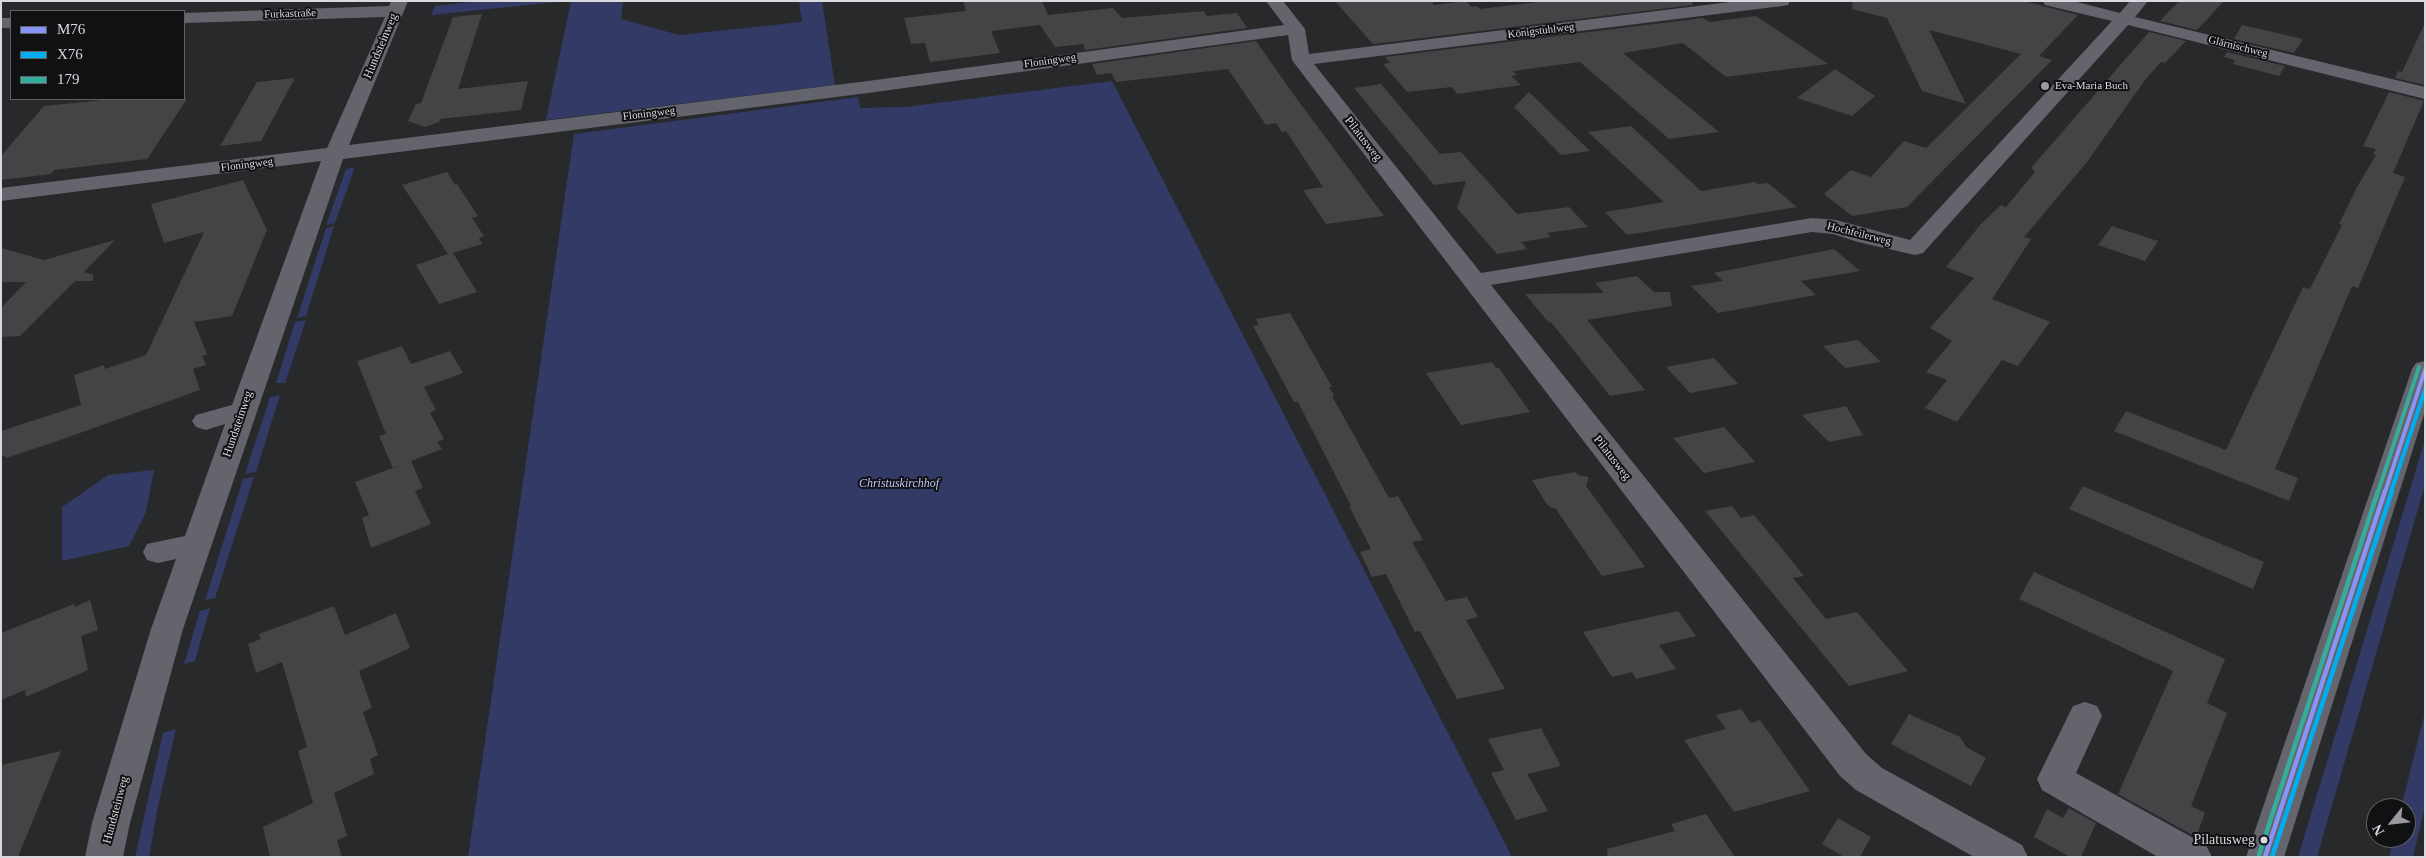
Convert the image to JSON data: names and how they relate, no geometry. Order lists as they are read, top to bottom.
{
  "streets": {
    "street": [
      "Furkastraße",
      "Königstuhlweg",
      "Hundsteinweg",
      "Glärnischweg",
      "Floningweg",
      "Pilatusweg",
      "Hochfeilerweg"
    ]
  },
  "crossings": [
    ["Furkastraße", "Hundsteinweg"],
    ["Königstuhlweg", "Pilatusweg"],
    ["Hundsteinweg", "Floningweg"],
    ["Glärnischweg", "Hochfeilerweg"],
    ["Floningweg", "Pilatusweg"],
    ["Pilatusweg", "Hochfeilerweg"]
  ],
  "parks": ["Christuskirchhof"],
  "places": ["Eva-Maria Buch", "Pilatusweg"],
  "lines": ["transit line 179", "transit line M76", "transit line X76"],
  "legend": ["M76", "X76", "179"],
  "north": "bottom left"
}
